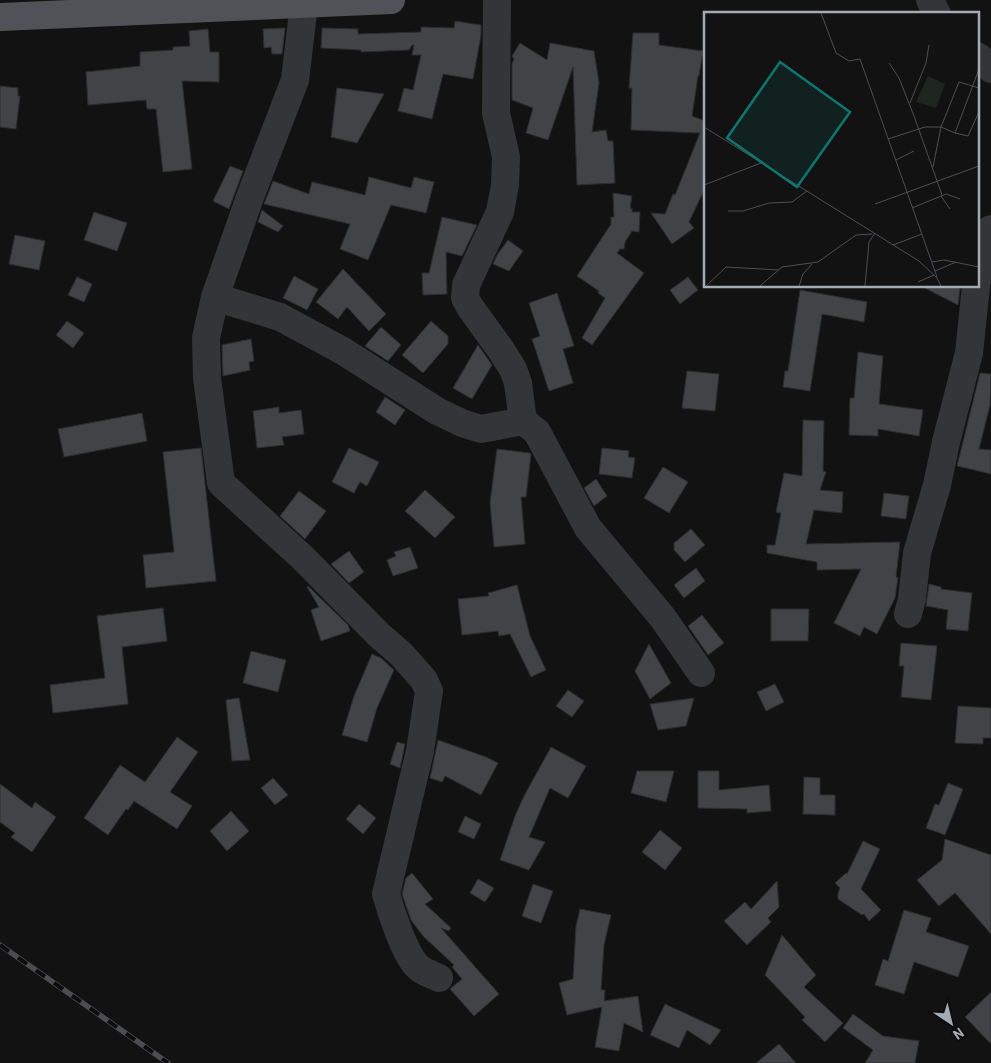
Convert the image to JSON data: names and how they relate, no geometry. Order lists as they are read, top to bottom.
{
  "north": "bottom right"
}
